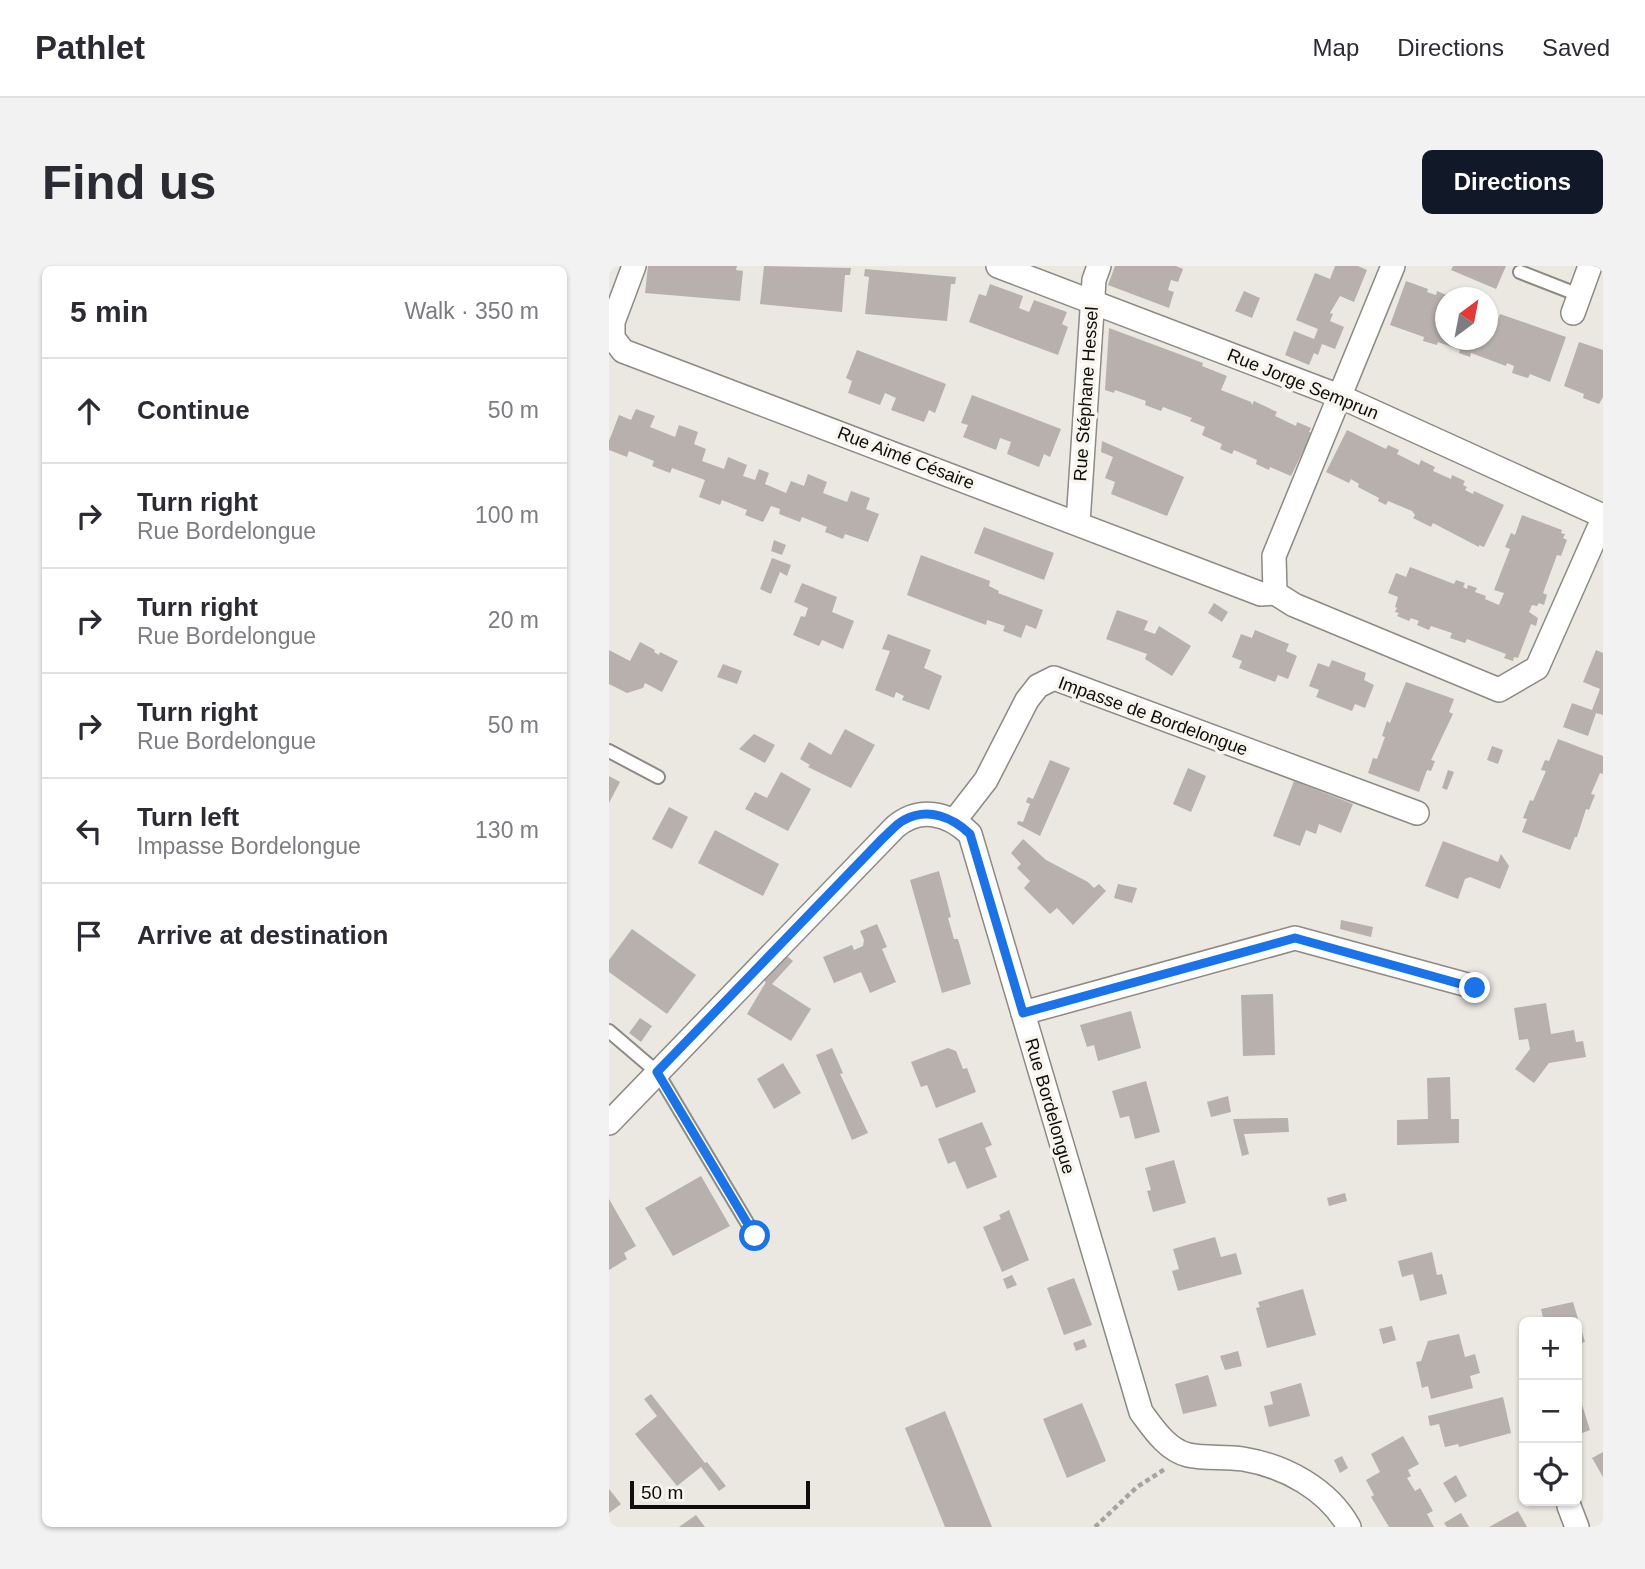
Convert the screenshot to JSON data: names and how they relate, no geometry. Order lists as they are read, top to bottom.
{
  "streets": {
    "street": [
      "Rue Jorge Semprun",
      "Rue Stéphane Hessel",
      "Rue Aimé Césaire",
      "Impasse de Bordelongue",
      "Rue Bordelongue"
    ]
  },
  "crossings": [
    ["Rue Jorge Semprun", "Rue Stéphane Hessel"],
    ["Rue Jorge Semprun", "Rue Aimé Césaire"],
    ["Rue Stéphane Hessel", "Rue Aimé Césaire"],
    ["Impasse de Bordelongue", "Rue Bordelongue"]
  ],
  "scale_bar": "50 m",
  "north": "top right",
  "page": {
    "header": "Pathlet",
    "nav": ["Map", "Directions", "Saved"],
    "buttons": "Directions",
    "title": "Find us",
    "heading": ["5 min", "Walk · 350 m"],
    "list": [
      ["Continue", "50 m"],
      ["Turn right", "Rue Bordelongue", "100 m"],
      ["Turn right", "Rue Bordelongue", "20 m"],
      ["Turn right", "Rue Bordelongue", "50 m"],
      ["Turn left", "Impasse Bordelongue", "130 m"],
      "Arrive at destination"
    ],
    "map_buttons": ["+", "−"],
    "scale": "50 m"
  }
}
